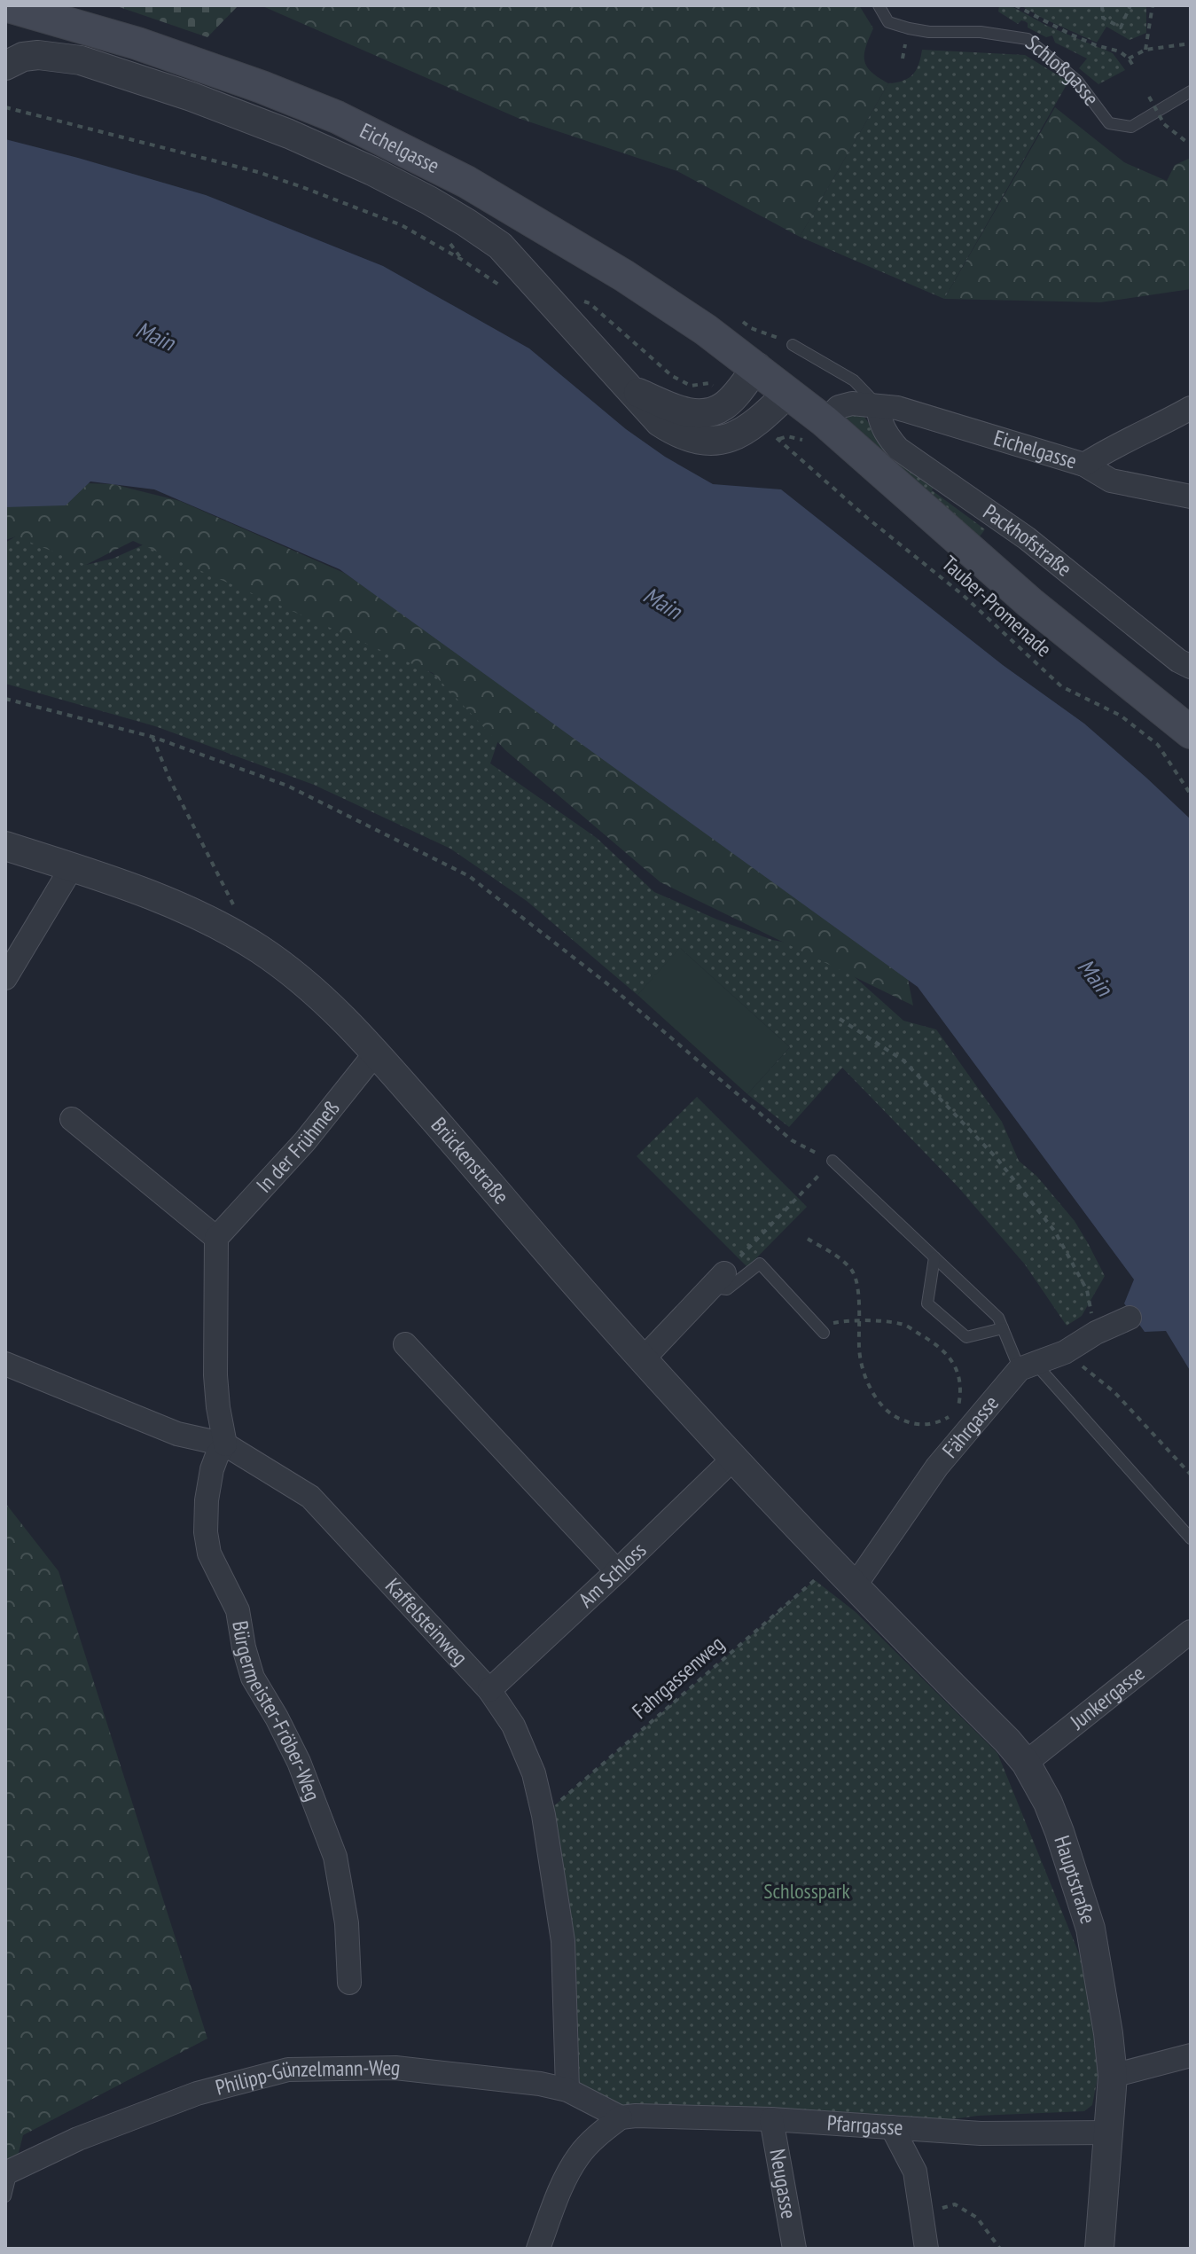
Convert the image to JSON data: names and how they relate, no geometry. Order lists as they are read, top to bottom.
{
  "streets": {
    "main road": ["Eichelgasse"],
    "street": [
      "Packhofstraße",
      "In der Frühmeß",
      "Brückenstraße",
      "Fährgasse",
      "Am Schloss",
      "Kaffelsteinweg",
      "Junkergasse",
      "Bürgermeister-Fröber-Weg",
      "Hauptstraße",
      "Philipp-Günzelmann-Weg",
      "Pfarrgasse",
      "Neugasse"
    ],
    "lane": ["Schloßgasse"],
    "path": ["Tauber-Promenade", "Fahrgassenweg"]
  },
  "crossings": [
    ["Eichelgasse", "Packhofstraße"],
    ["In der Frühmeß", "Brückenstraße"],
    ["Brückenstraße", "Fährgasse"],
    ["Brückenstraße", "Am Schloss"],
    ["Brückenstraße", "Fahrgassenweg"],
    ["Brückenstraße", "Hauptstraße"],
    ["Fährgasse", "Hauptstraße"],
    ["Am Schloss", "Kaffelsteinweg"],
    ["Kaffelsteinweg", "Fahrgassenweg"],
    ["Kaffelsteinweg", "Bürgermeister-Fröber-Weg"],
    ["Kaffelsteinweg", "Philipp-Günzelmann-Weg"],
    ["Junkergasse", "Hauptstraße"],
    ["Hauptstraße", "Pfarrgasse"],
    ["Philipp-Günzelmann-Weg", "Pfarrgasse"],
    ["Pfarrgasse", "Neugasse"]
  ],
  "water": ["Main"],
  "parks": ["Schlosspark"]
}
